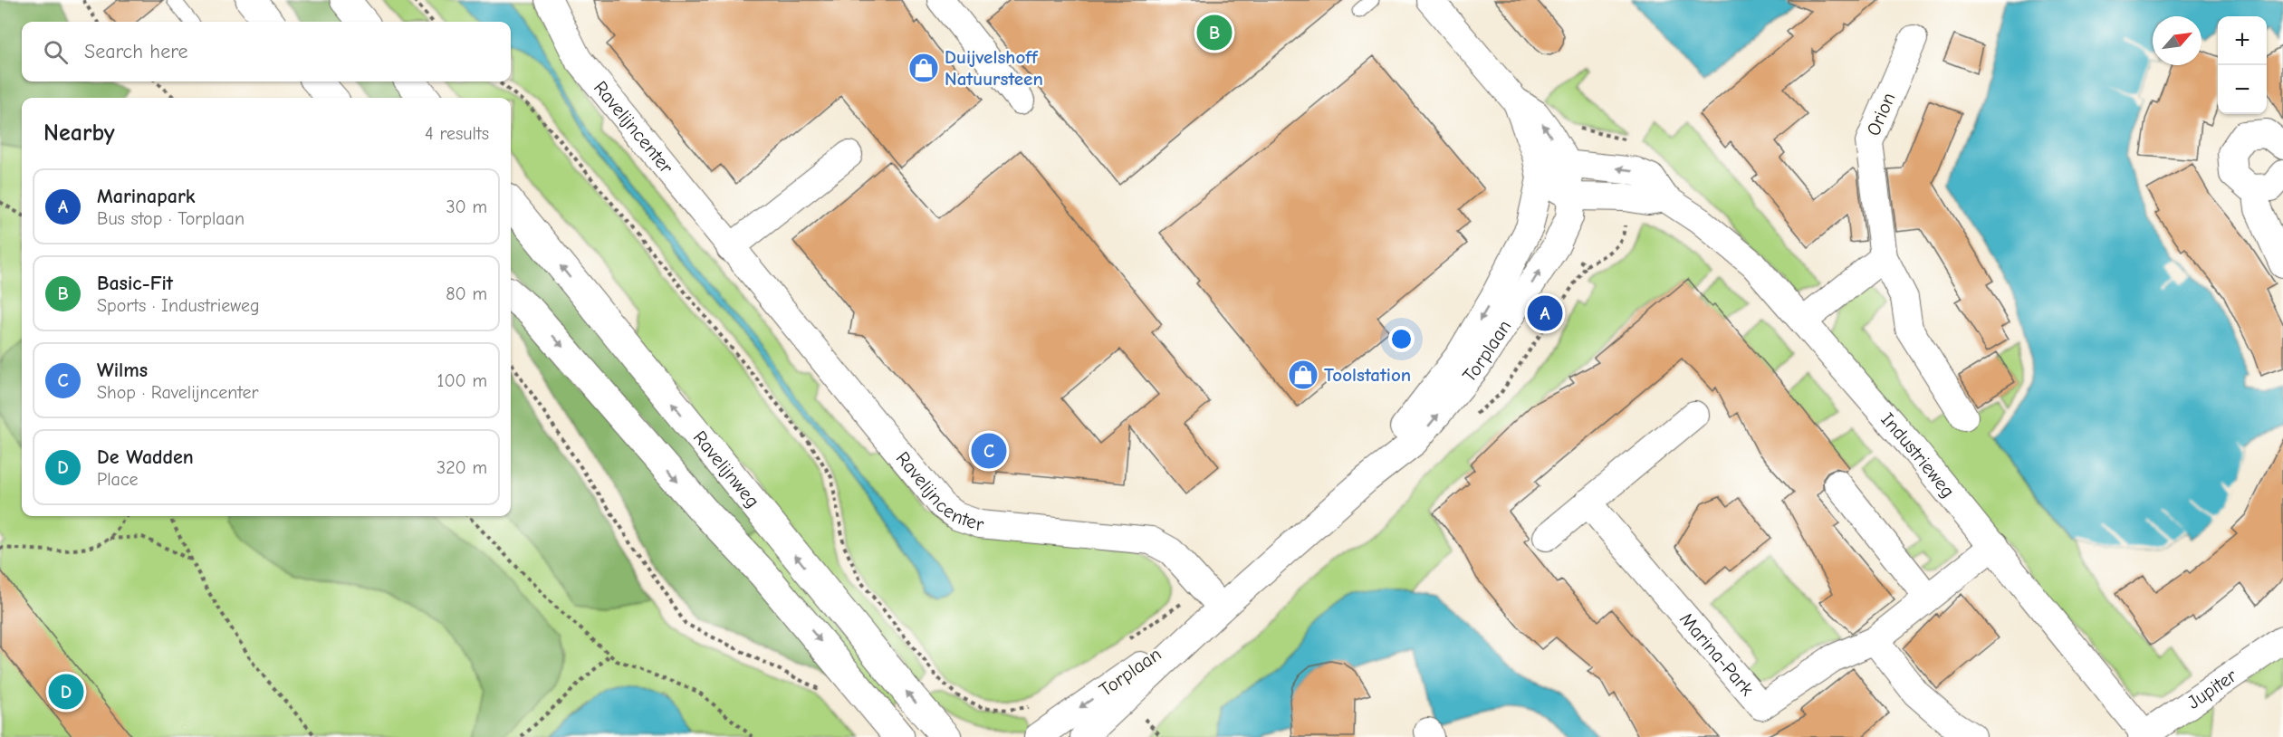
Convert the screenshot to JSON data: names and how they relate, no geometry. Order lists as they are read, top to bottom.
{
  "streets": {
    "main road": ["Ravelijnweg"],
    "street": [
      "Orion",
      "Ravelijncenter",
      "Torplaan",
      "Industrieweg",
      "Marina-Park",
      "Jupiter"
    ]
  },
  "crossings": [
    ["Ravelijncenter", "Torplaan"],
    ["Industrieweg", "Marina-Park"],
    ["Industrieweg", "Jupiter"]
  ],
  "places": {
    "shop": ["Duijvelshoff Natuursteen", "Toolstation"]
  },
  "north": "top right",
  "page": {
    "pins": [
      "B",
      "A",
      "C",
      "D"
    ],
    "map_buttons": ["+", "−"],
    "search": "Search here",
    "heading": ["Nearby", "4 results"],
    "list": [
      {
        "mark": "A",
        "name": "Marinapark",
        "note": "Bus stop · Torplaan",
        "value": "30 m"
      },
      {
        "mark": "B",
        "name": "Basic-Fit",
        "note": "Sports · Industrieweg",
        "value": "80 m"
      },
      {
        "mark": "C",
        "name": "Wilms",
        "note": "Shop · Ravelijncenter",
        "value": "100 m"
      },
      {
        "mark": "D",
        "name": "De Wadden",
        "note": "Place",
        "value": "320 m"
      }
    ]
  }
}
